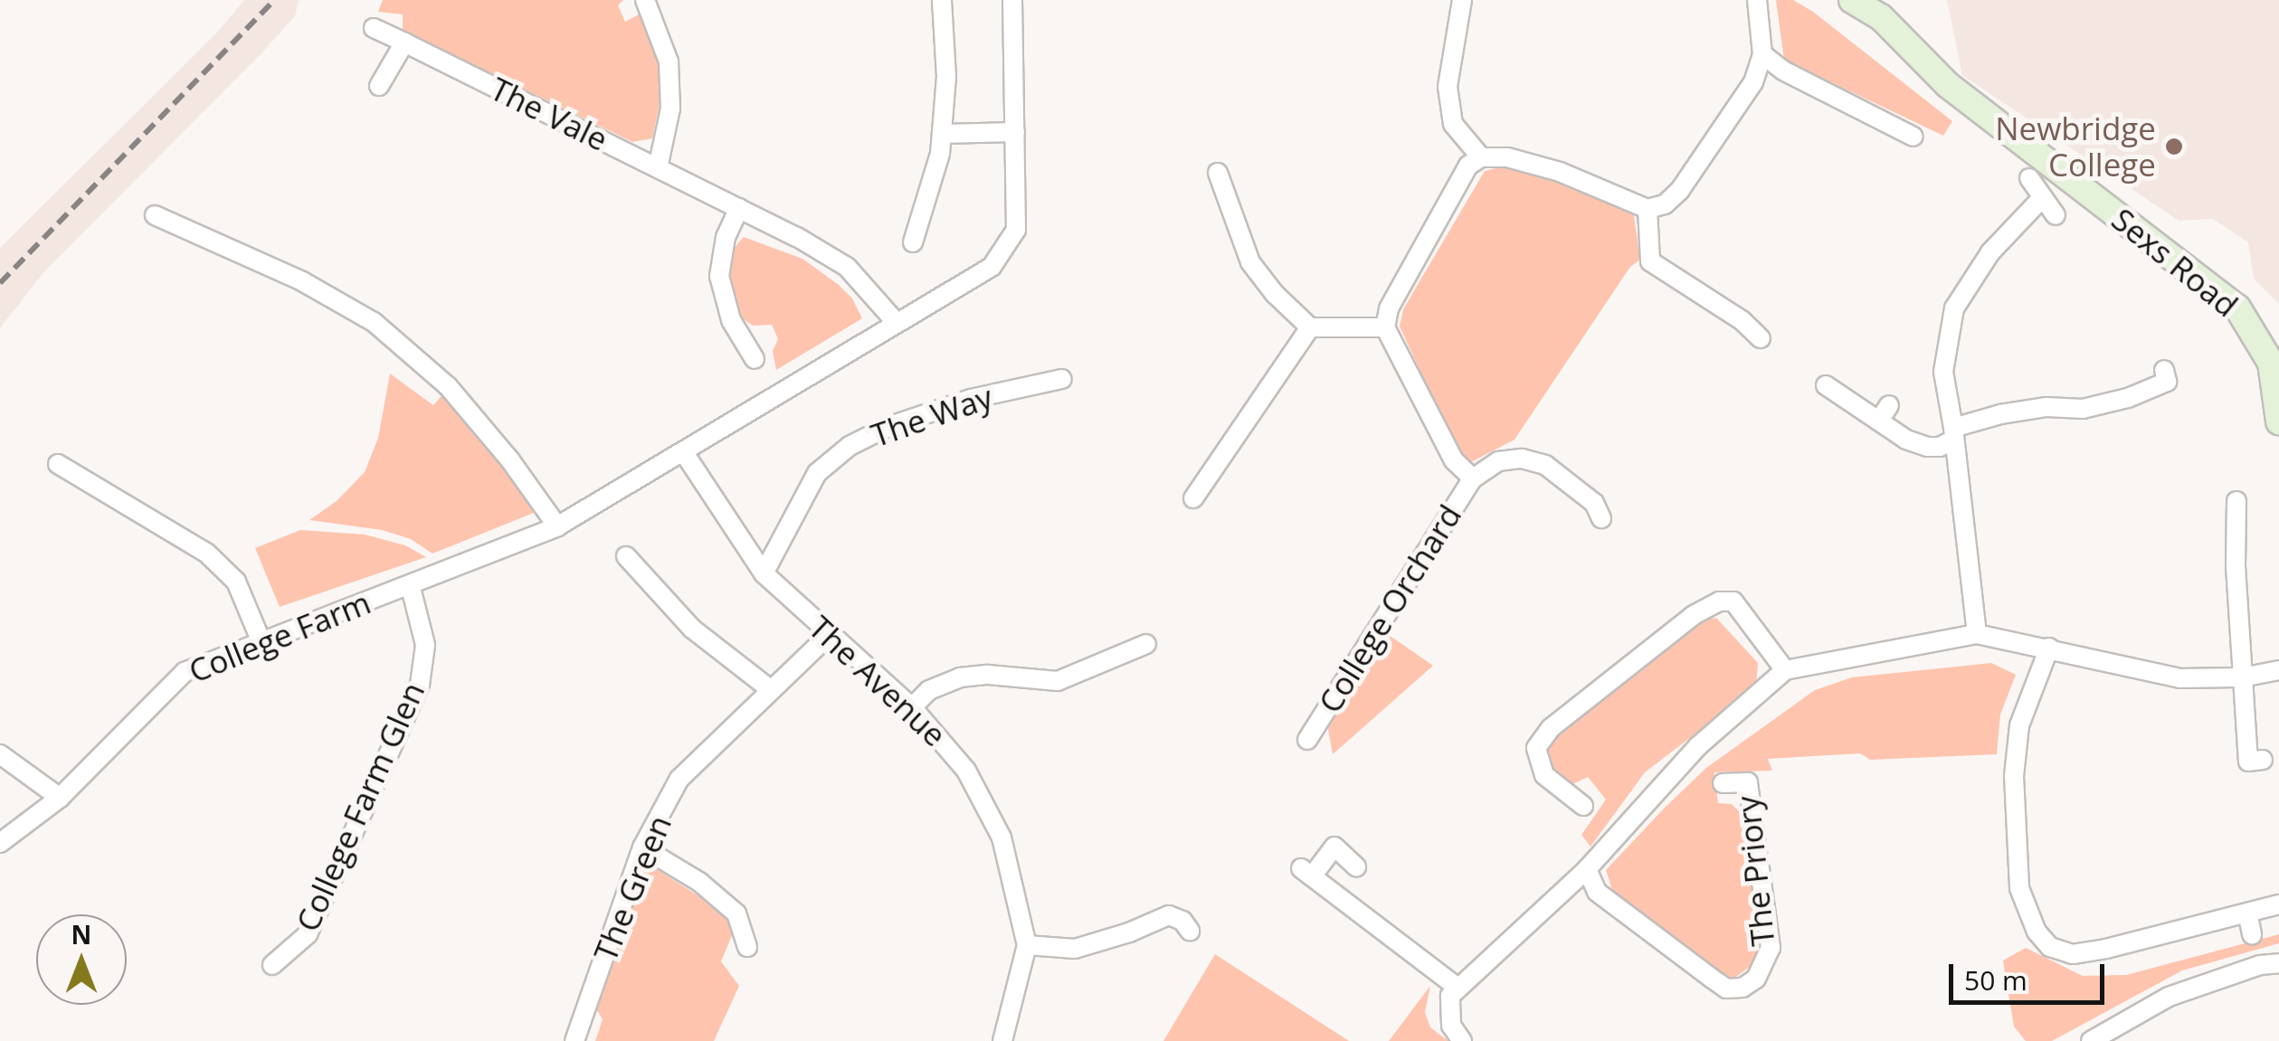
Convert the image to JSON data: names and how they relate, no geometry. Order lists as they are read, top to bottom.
{
  "streets": {
    "street": [
      "The Vale",
      "Sexs Road",
      "The Way",
      "College Orchard",
      "College Farm",
      "The Avenue",
      "College Farm Glen",
      "The Priory",
      "The Green"
    ]
  },
  "crossings": [
    ["The Vale", "College Farm"],
    ["The Way", "The Avenue"],
    ["College Farm", "The Avenue"],
    ["College Farm", "College Farm Glen"],
    ["The Avenue", "The Green"]
  ],
  "places": ["Newbridge College"],
  "scale_bar": "50 m",
  "north": "top"
}
